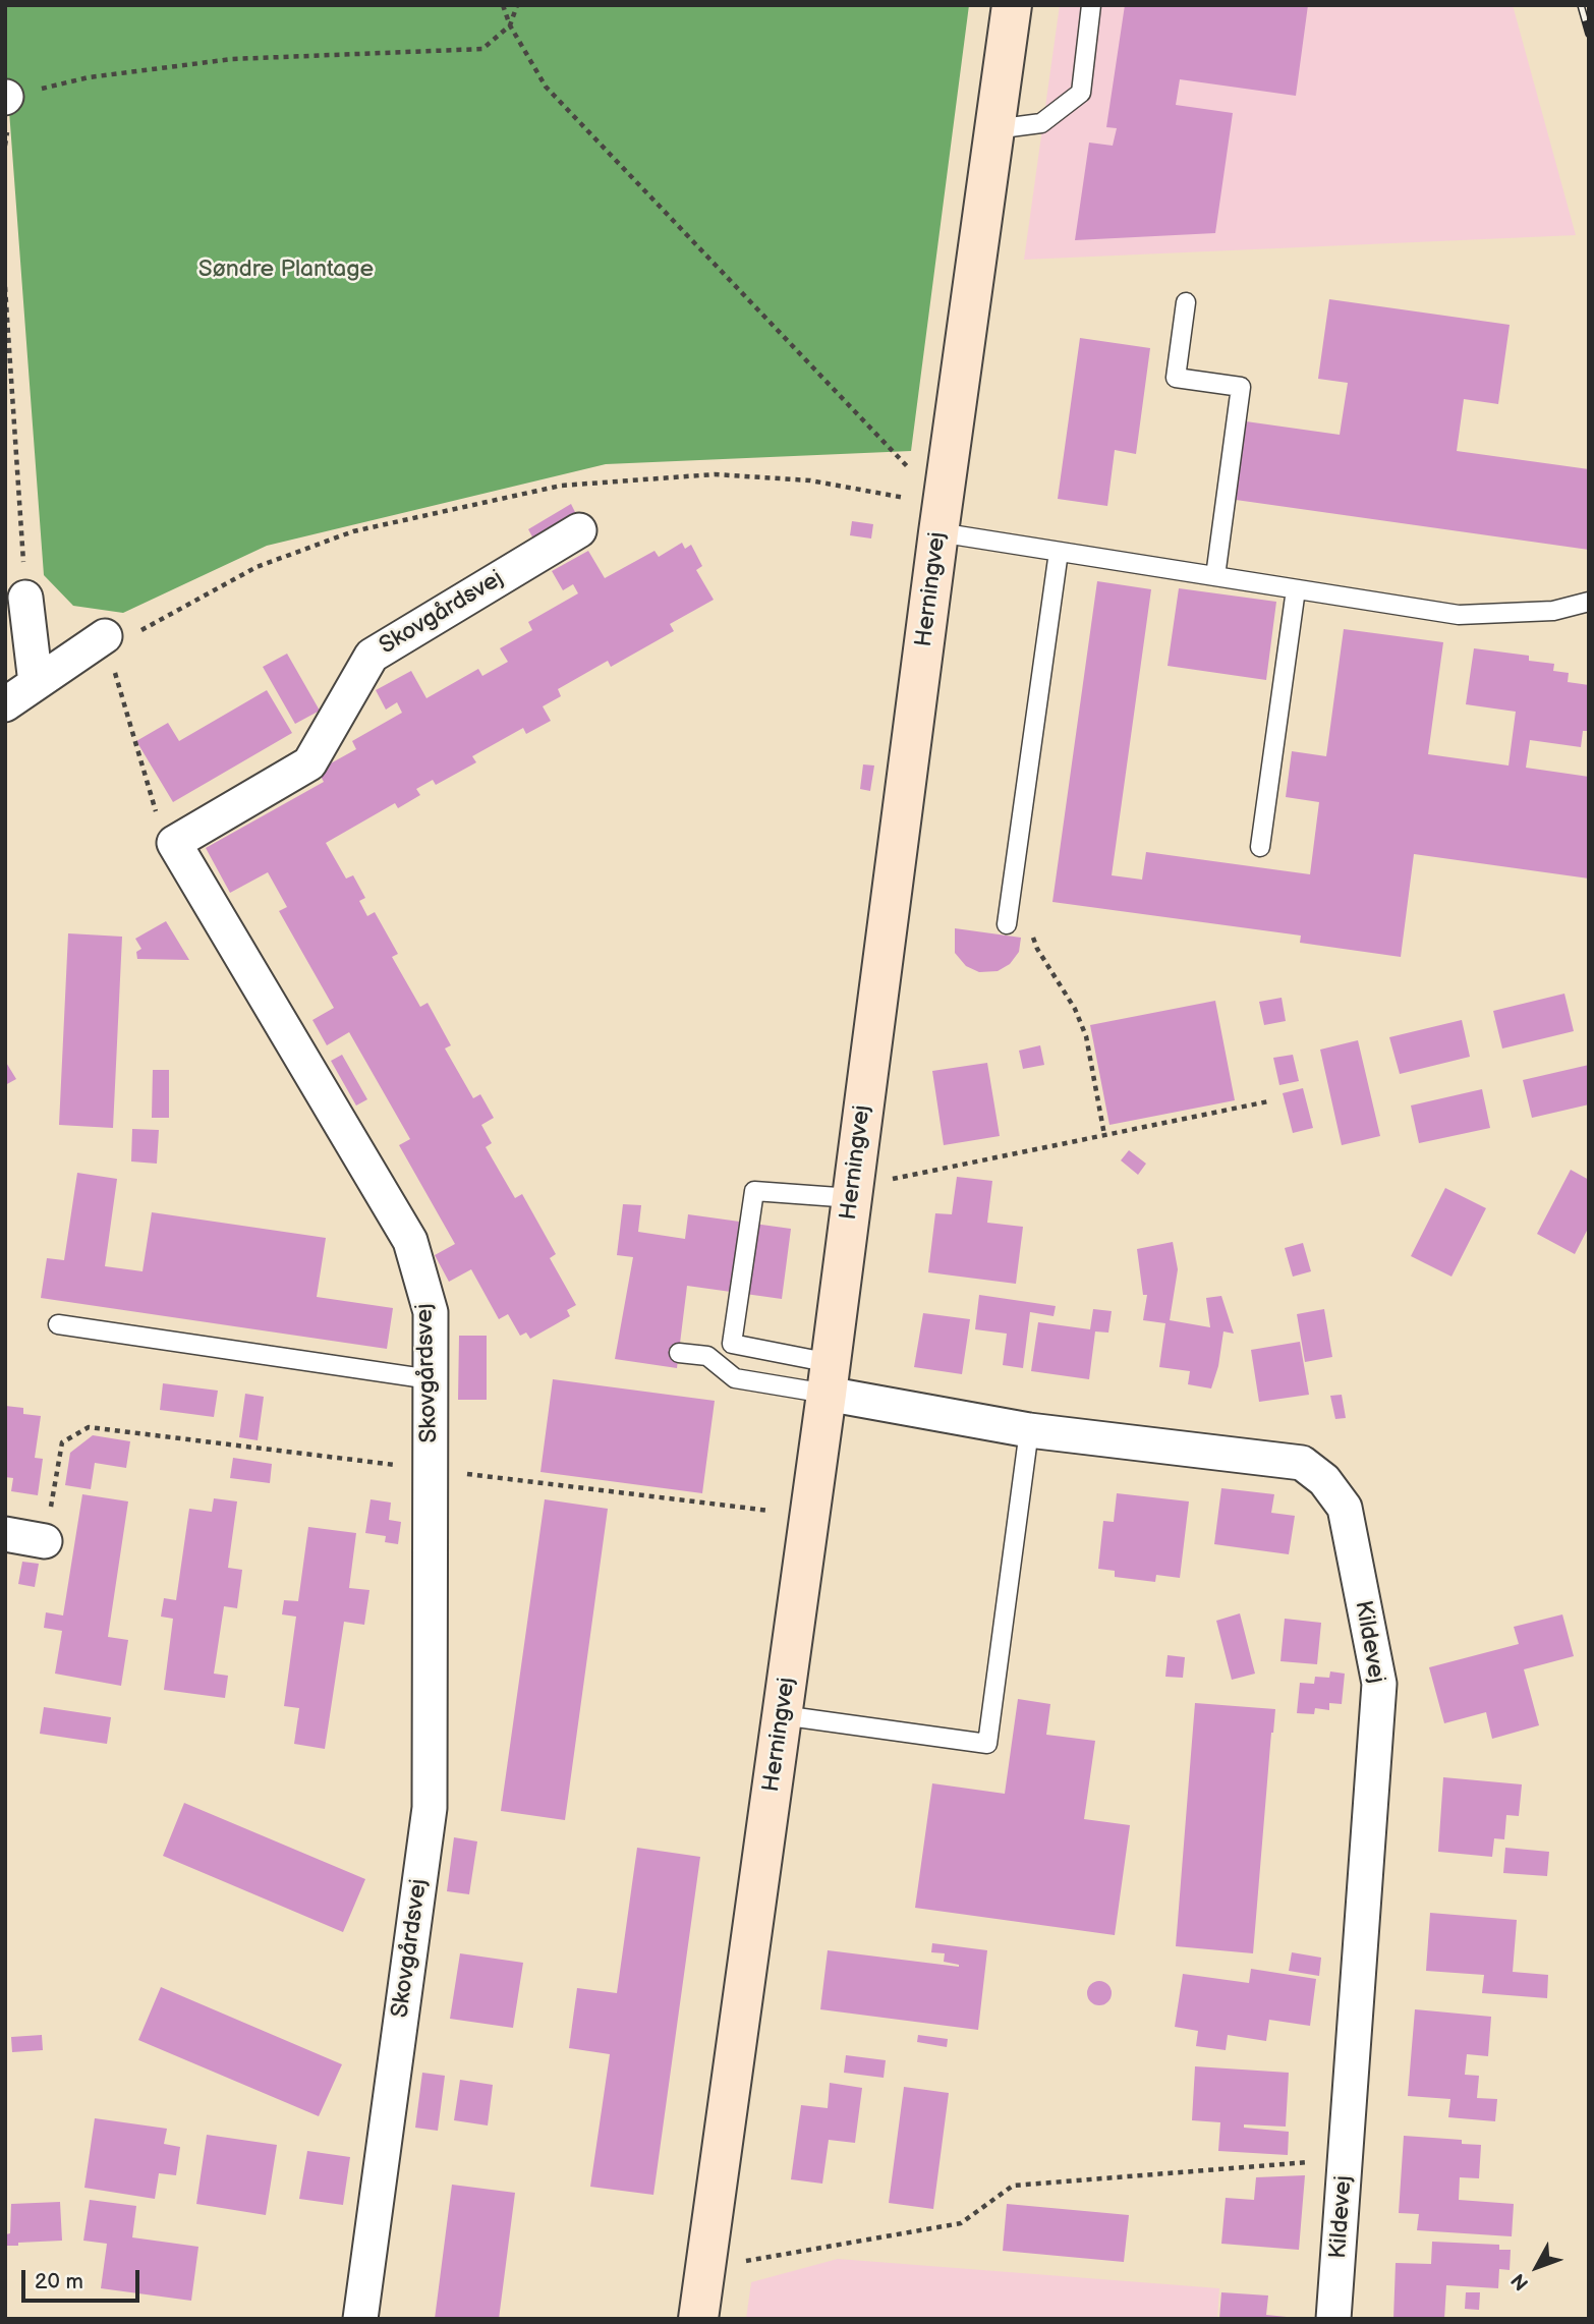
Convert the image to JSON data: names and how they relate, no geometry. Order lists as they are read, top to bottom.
{
  "streets": {
    "street": ["Herningvej", "Skovgårdsvej", "Kildevej"]
  },
  "crossings": [
    ["Herningvej", "Kildevej"]
  ],
  "parks": ["Søndre Plantage"],
  "scale_bar": "20 m",
  "north": "bottom left"
}
